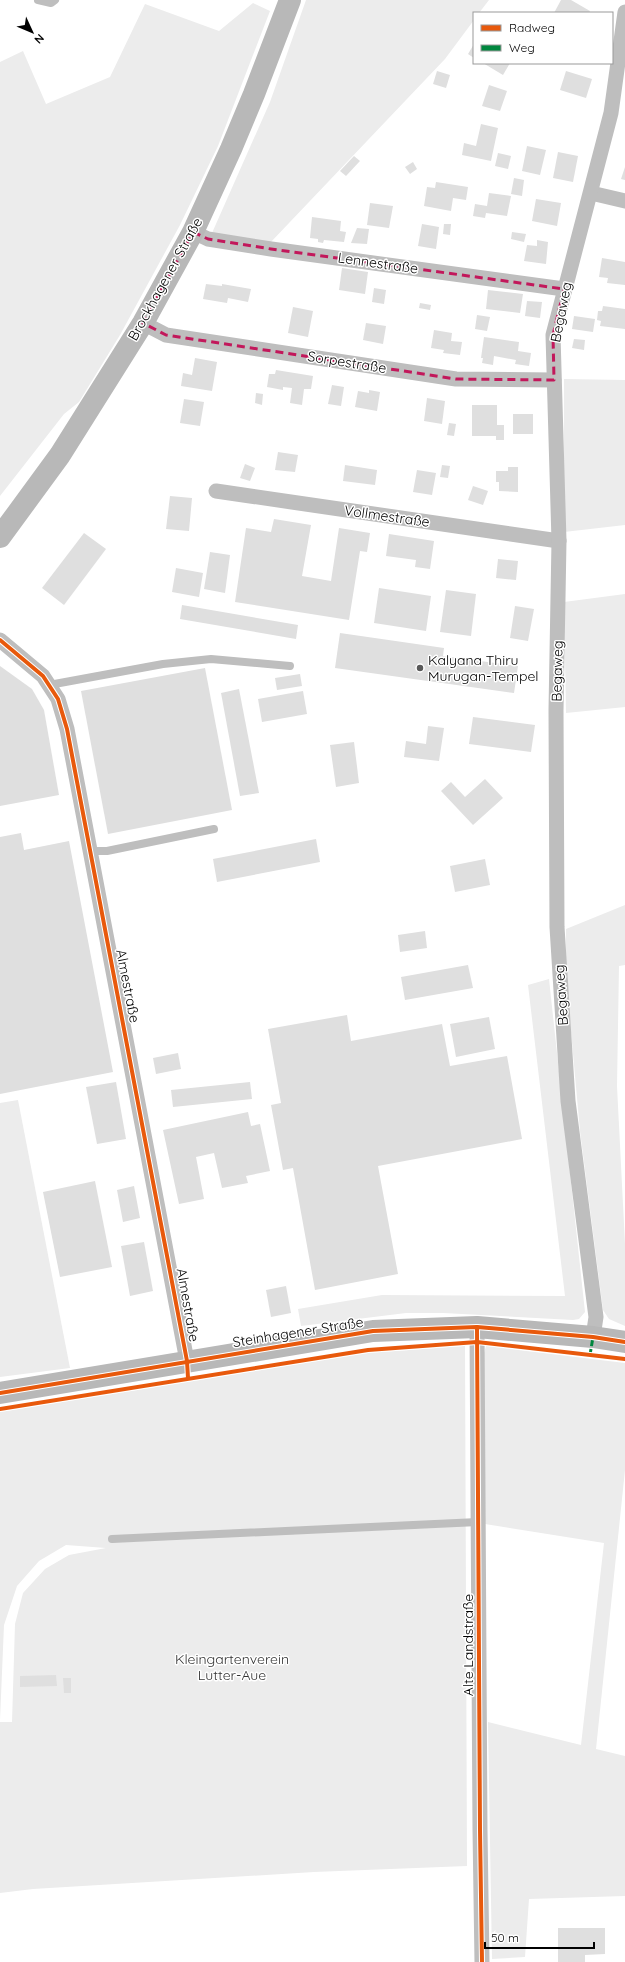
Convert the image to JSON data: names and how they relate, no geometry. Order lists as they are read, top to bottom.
{
  "streets": {
    "main road": ["Brockhagener Straße", "Steinhagener Straße"],
    "street": [
      "Lennestraße",
      "Begaweg",
      "Sorpestraße",
      "Vollmestraße",
      "Almestraße",
      "Alte Landstraße"
    ]
  },
  "crossings": [
    ["Lennestraße", "Brockhagener Straße"],
    ["Lennestraße", "Begaweg"],
    ["Brockhagener Straße", "Sorpestraße"],
    ["Begaweg", "Sorpestraße"],
    ["Begaweg", "Vollmestraße"],
    ["Begaweg", "Steinhagener Straße"],
    ["Almestraße", "Steinhagener Straße"],
    ["Steinhagener Straße", "Alte Landstraße"]
  ],
  "parks": ["Kleingartenverein Lutter-Aue"],
  "places": ["Kalyana Thiru Murugan-Tempel"],
  "legend": ["Radweg", "Weg"],
  "scale_bar": "50 m",
  "north": "bottom right"
}
